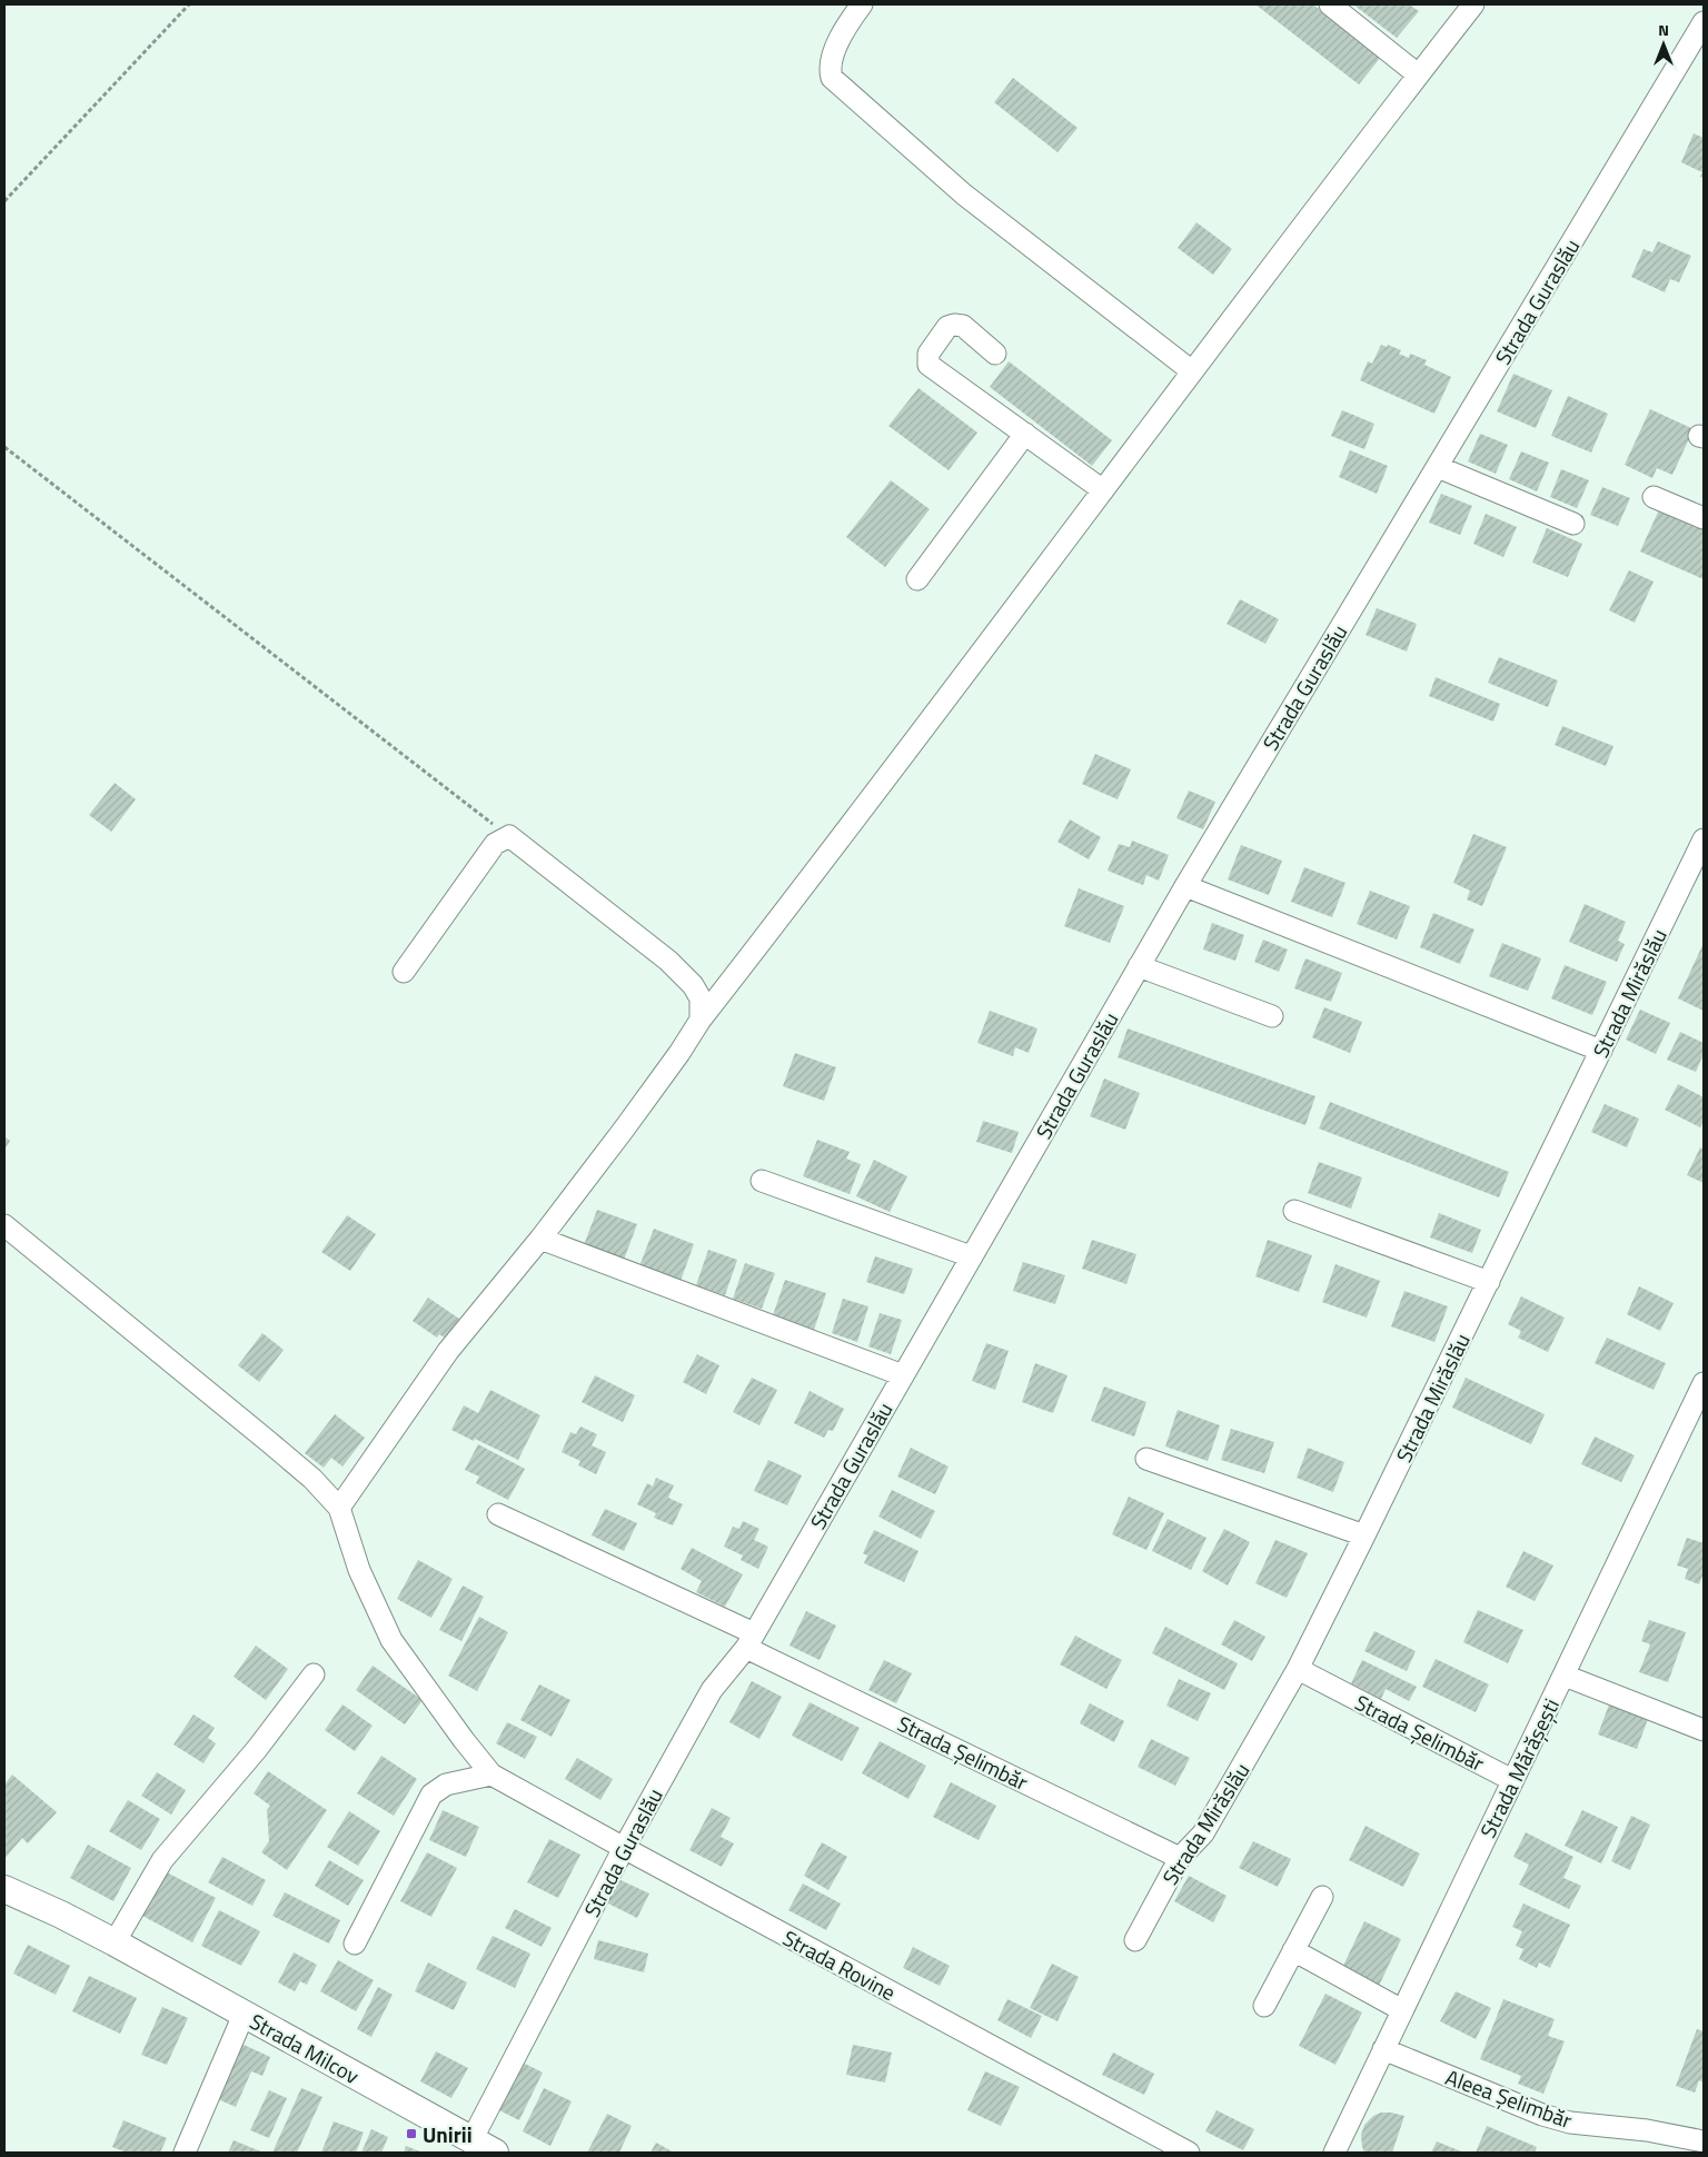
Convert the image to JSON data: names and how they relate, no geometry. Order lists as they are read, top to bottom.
{
  "streets": {
    "main road": ["Strada Milcov"],
    "street": [
      "Strada Guraslău",
      "Strada Mirăslău",
      "Strada Șelimbăr",
      "Strada Mărășești",
      "Strada Rovine",
      "Aleea Șelimbăr"
    ]
  },
  "crossings": [
    ["Strada Guraslău", "Strada Șelimbăr"],
    ["Strada Guraslău", "Strada Rovine"],
    ["Strada Guraslău", "Strada Milcov"],
    ["Strada Mirăslău", "Strada Șelimbăr"],
    ["Strada Șelimbăr", "Strada Mărășești"],
    ["Strada Mărășești", "Aleea Șelimbăr"]
  ],
  "places": {
    "transit": ["Unirii"]
  },
  "north": "top"
}
